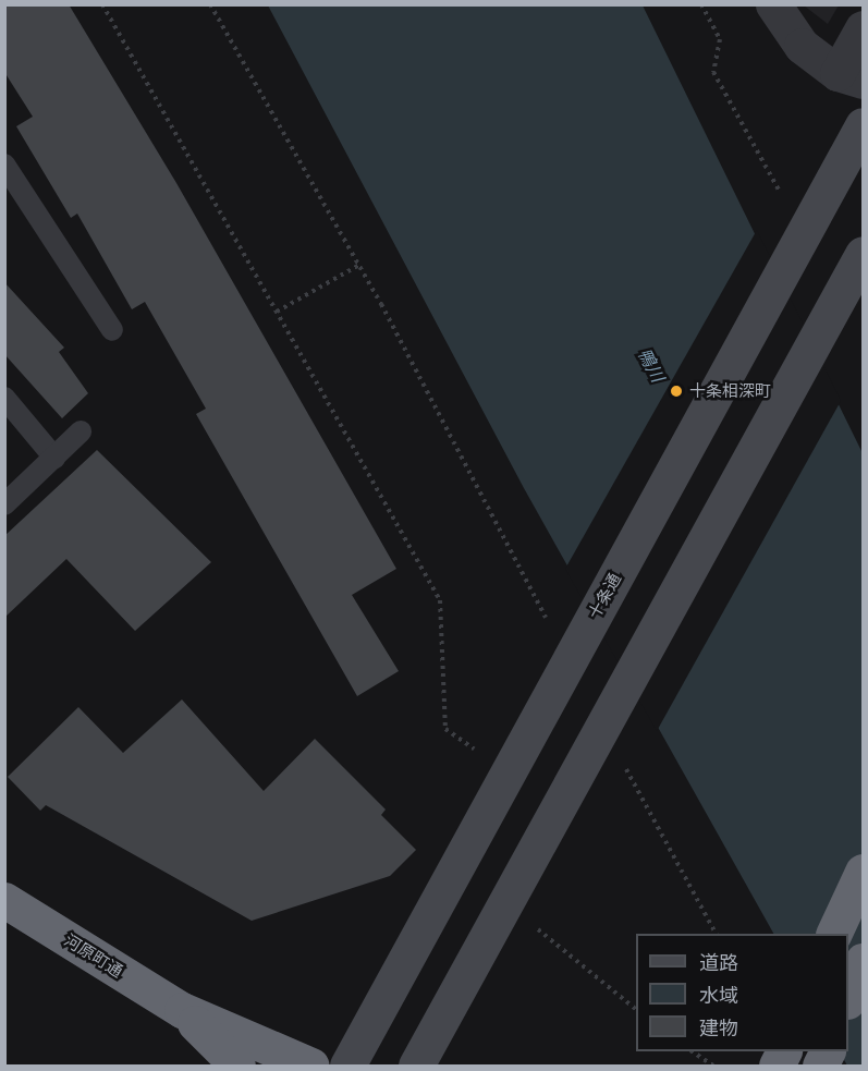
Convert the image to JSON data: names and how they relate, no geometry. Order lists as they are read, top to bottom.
{
  "streets": {
    "highway": ["河原町通"],
    "street": ["十条通"]
  },
  "water": ["鴨川"],
  "places": ["十条相深町"],
  "legend": ["道路", "水域", "建物"]
}
